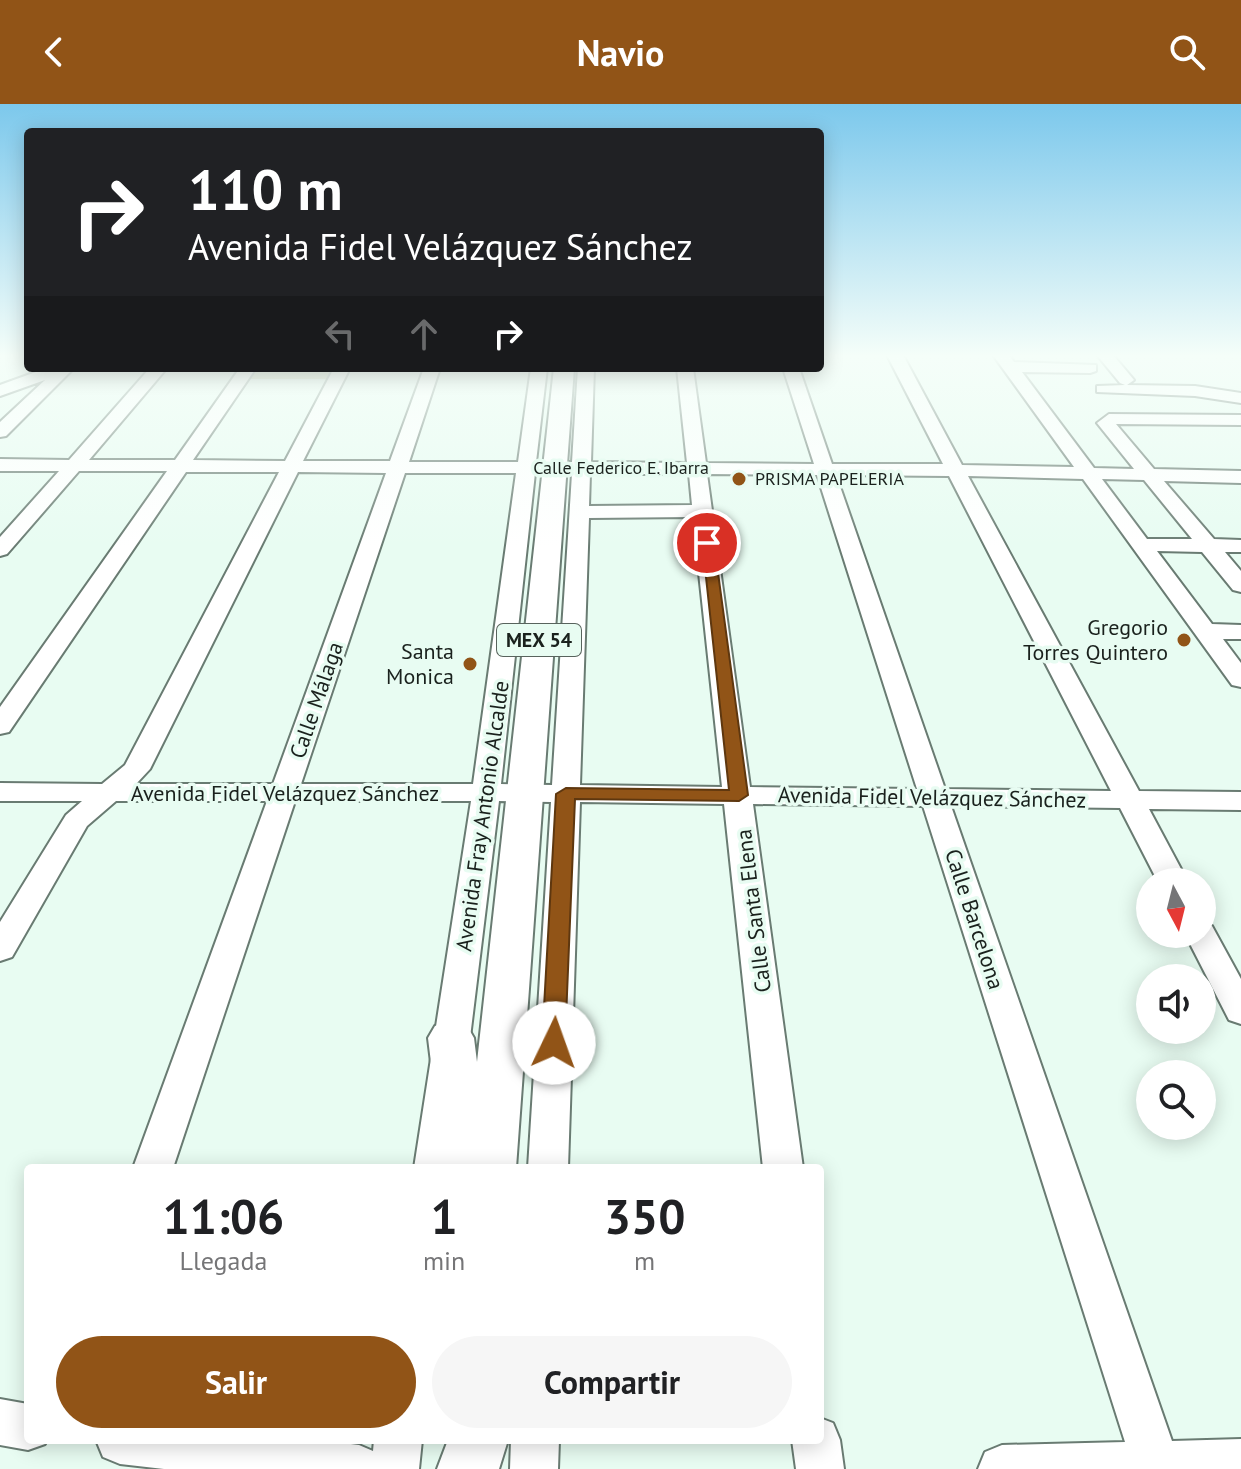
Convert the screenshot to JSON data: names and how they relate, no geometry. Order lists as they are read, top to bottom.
{
  "streets": {
    "main road": ["MEX 54", "Avenida Fray Antonio Alcalde"],
    "street": [
      "Calle Federico E. Ibarra",
      "Calle Málaga",
      "Avenida Fidel Velázquez Sánchez",
      "Calle Santa Elena",
      "Calle Barcelona"
    ]
  },
  "crossings": [
    ["Calle Federico E. Ibarra", "Calle Málaga"],
    ["Calle Federico E. Ibarra", "Avenida Fray Antonio Alcalde"],
    ["Calle Federico E. Ibarra", "Calle Santa Elena"],
    ["Calle Federico E. Ibarra", "Calle Barcelona"],
    ["Calle Málaga", "Avenida Fidel Velázquez Sánchez"],
    ["Avenida Fidel Velázquez Sánchez", "Avenida Fray Antonio Alcalde"],
    ["Avenida Fidel Velázquez Sánchez", "Calle Santa Elena"],
    ["Avenida Fidel Velázquez Sánchez", "Calle Barcelona"]
  ],
  "places": ["PRISMA PAPELERIA", "Gregorio Torres Quintero", "Santa Monica"],
  "north": "bottom",
  "page": {
    "header": "Navio",
    "turn": ["110 m", "Avenida Fidel Velázquez Sánchez"],
    "eta": [
      "11:06",
      "Llegada",
      "1",
      "min",
      "350",
      "m"
    ],
    "buttons": ["Salir", "Compartir"]
  }
}
